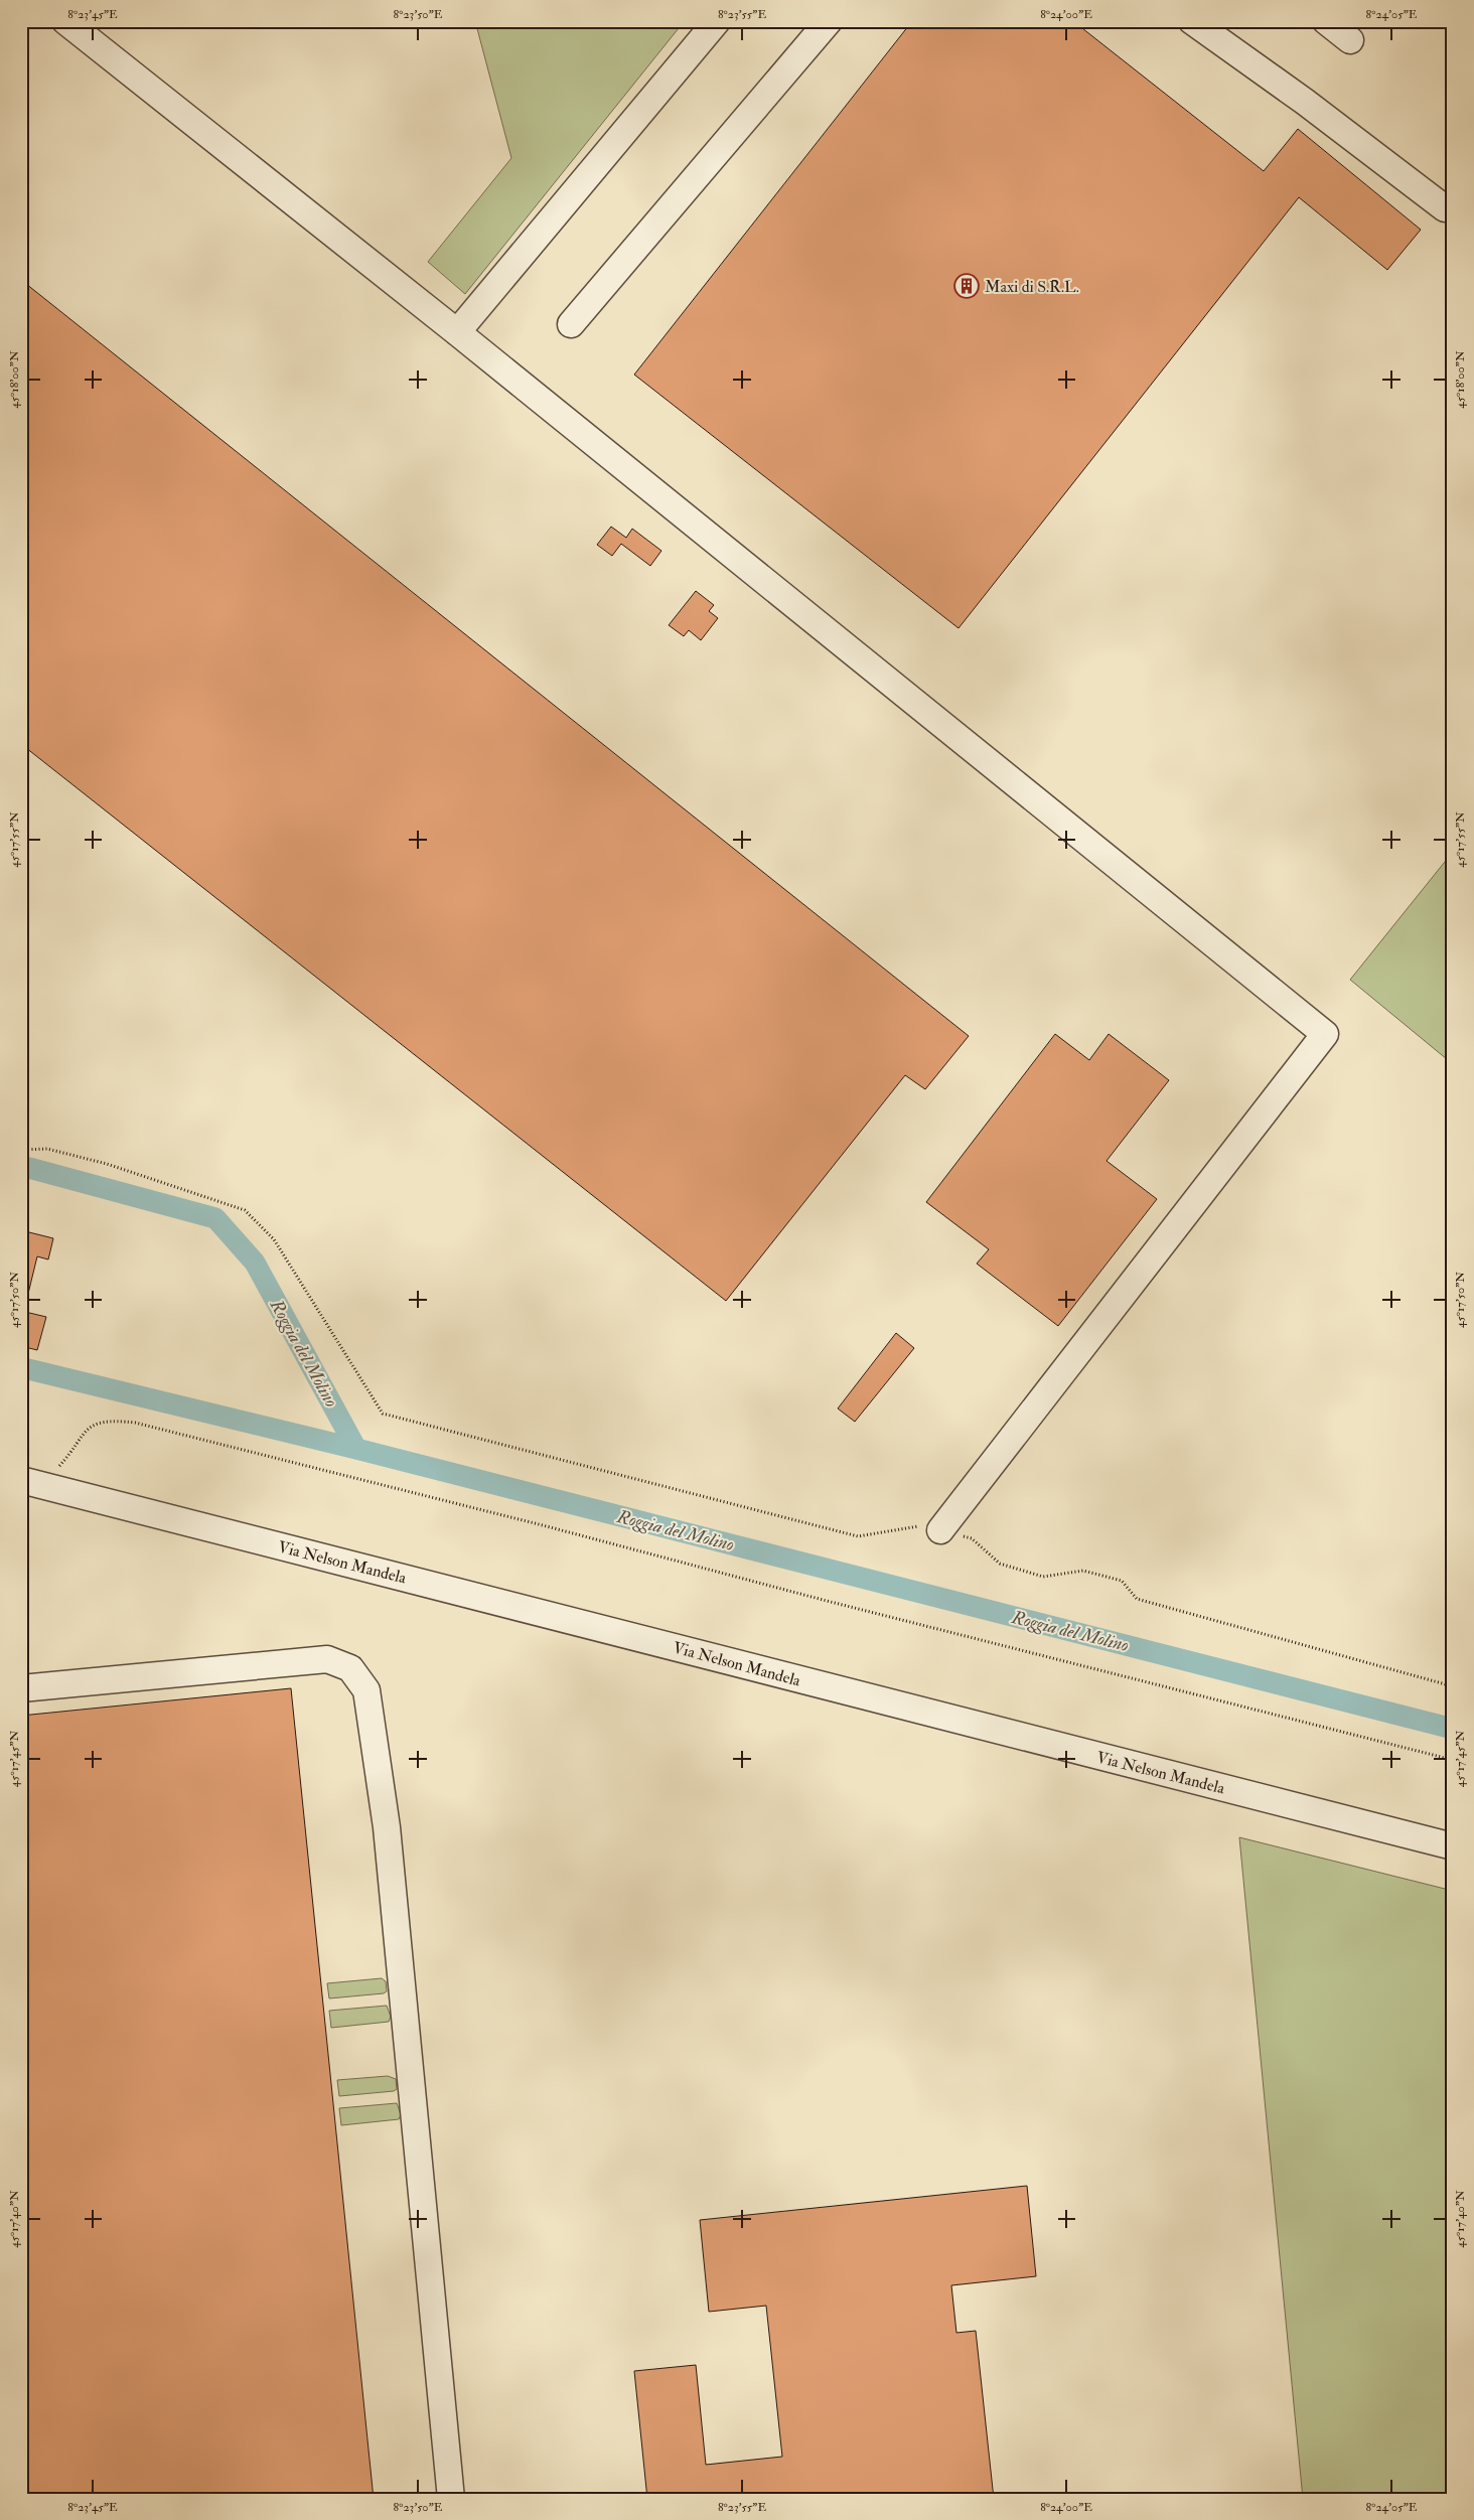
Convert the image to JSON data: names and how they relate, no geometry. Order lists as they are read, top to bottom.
{
  "streets": {
    "street": ["Via Nelson Mandela"]
  },
  "water": ["Roggia del Molino"],
  "places": {
    "building": ["Maxi di S.R.L."]
  },
  "coordinates": [
    "8°23'45\"E",
    "8°23'50\"E",
    "8°23'55\"E",
    "8°24'00\"E",
    "8°24'05\"E",
    "45°18'00\"N",
    "45°17'55\"N",
    "45°17'50\"N",
    "45°17'45\"N",
    "45°17'40\"N"
  ]
}
